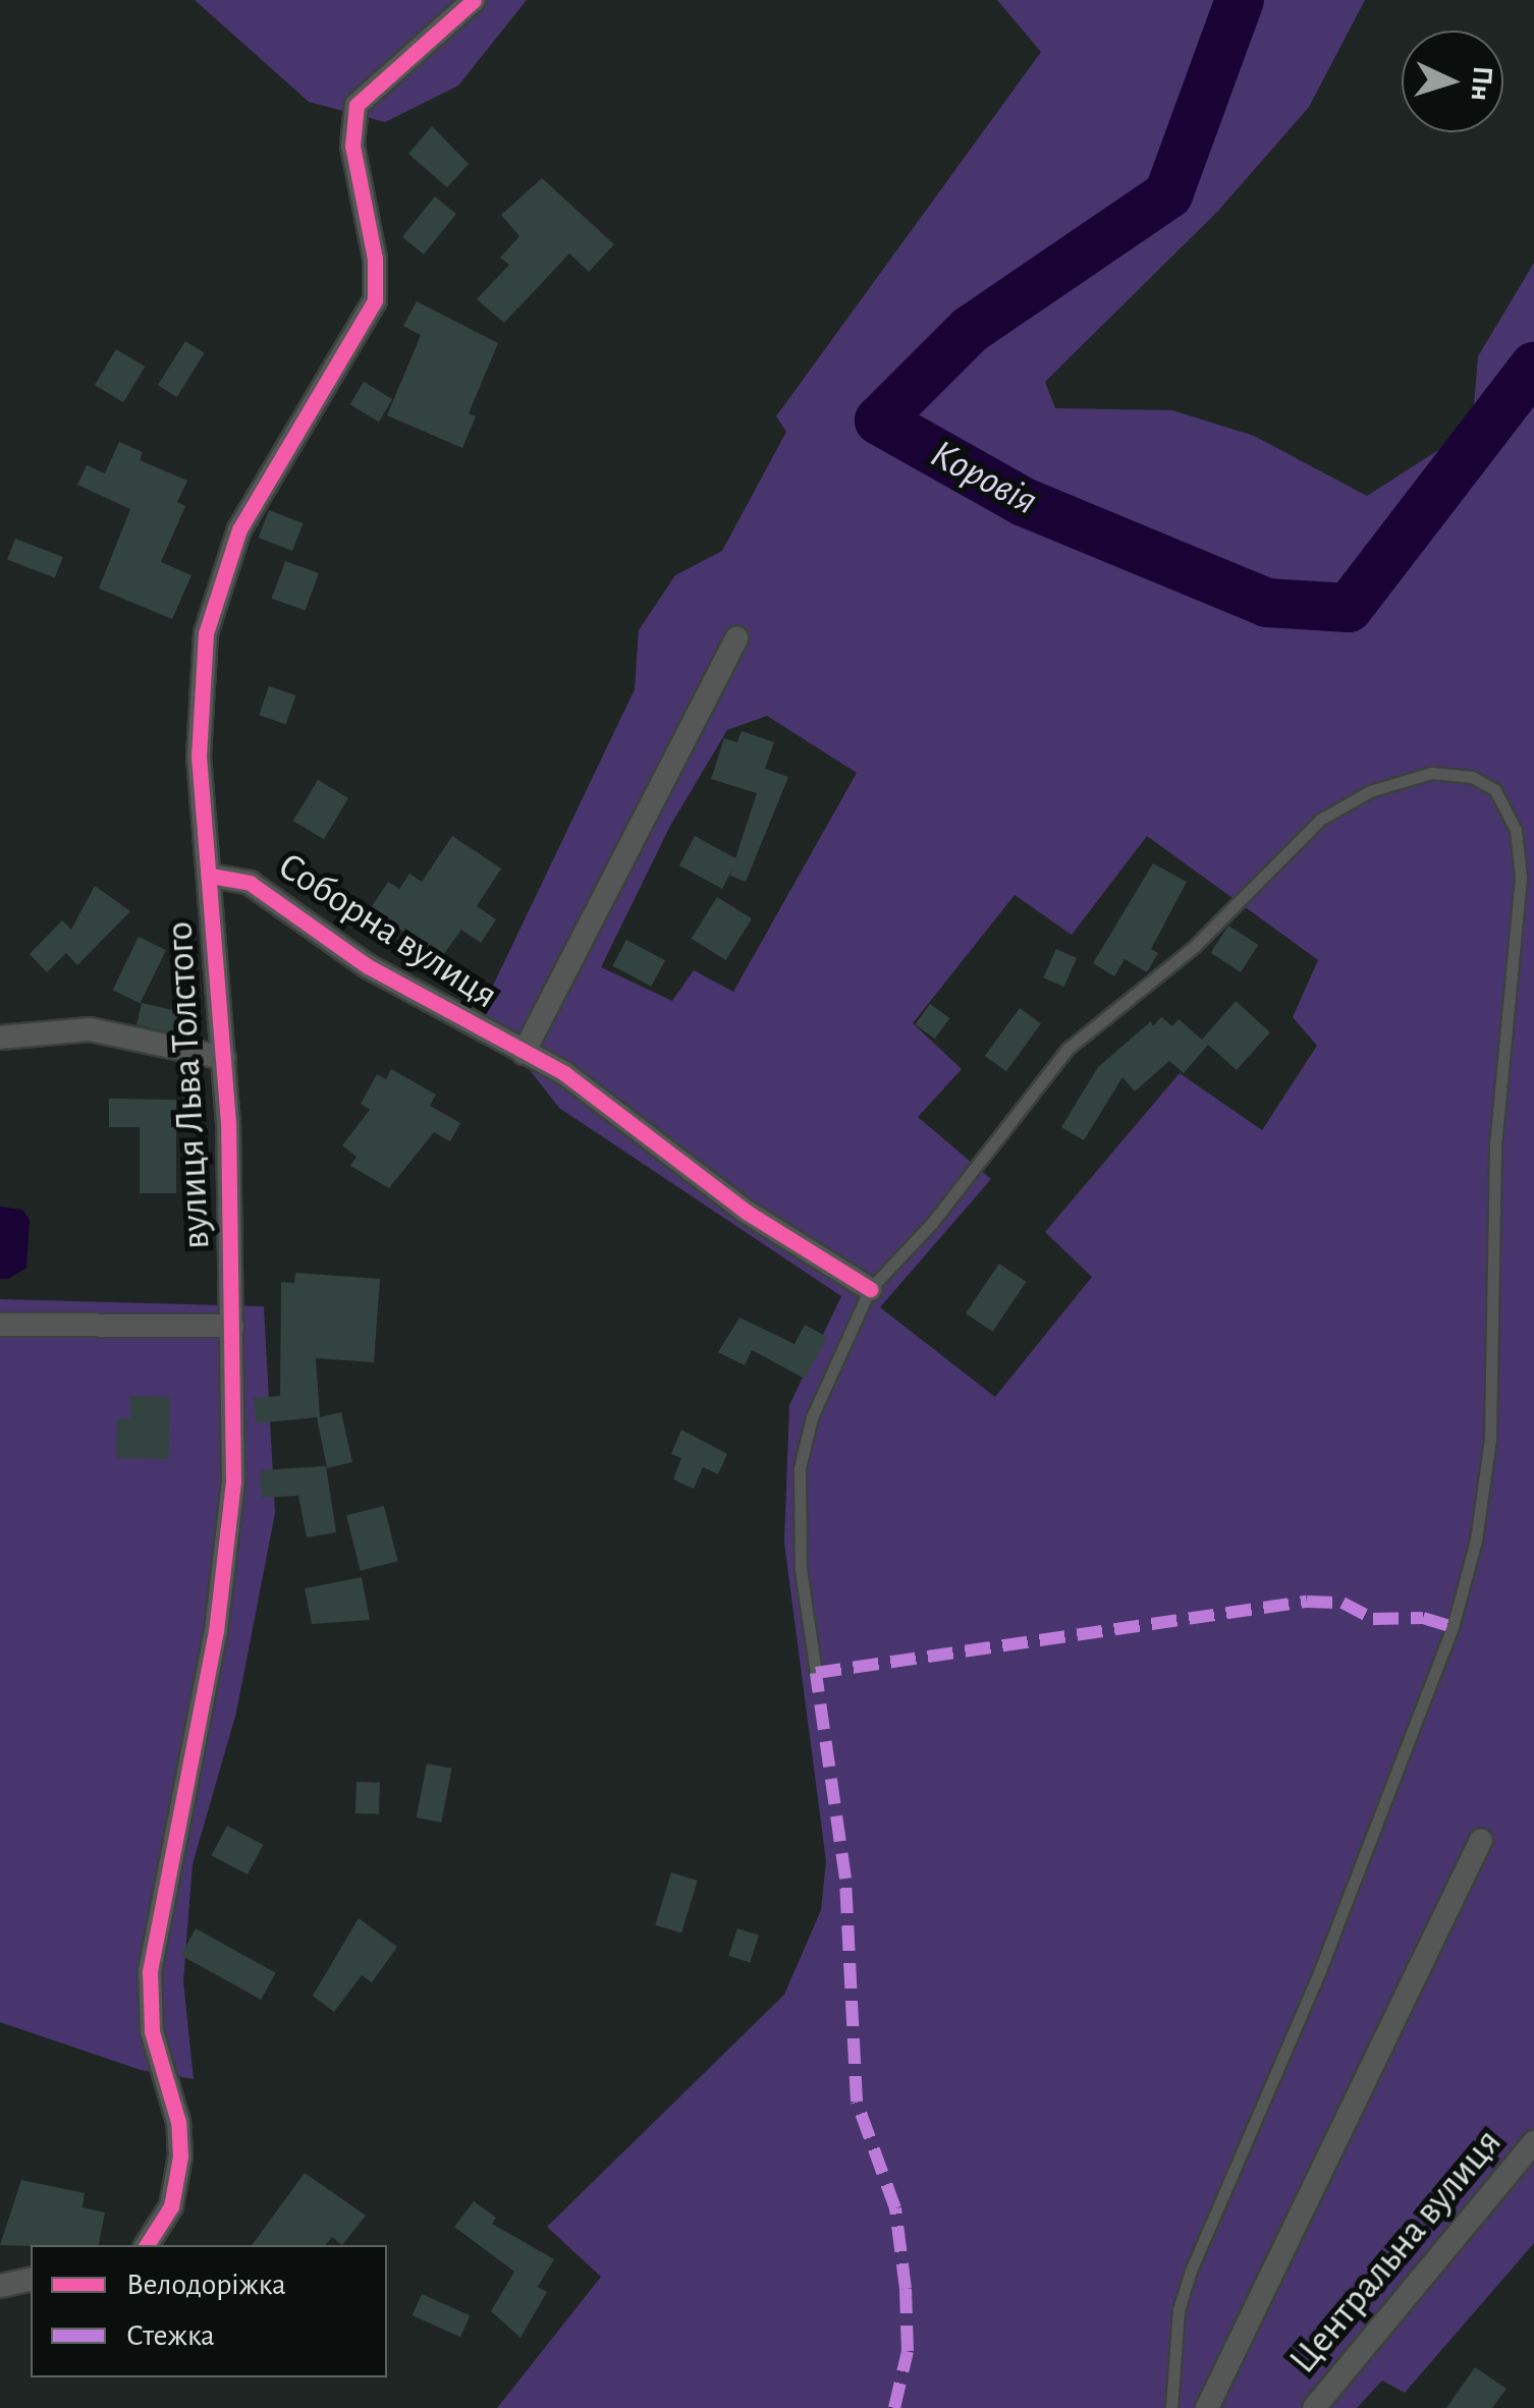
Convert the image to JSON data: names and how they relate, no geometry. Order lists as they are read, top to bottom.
{
  "streets": {
    "street": ["Соборна вулиця", "вулиця Льва Толстого", "Центральна вулиця"]
  },
  "crossings": [
    ["Соборна вулиця", "вулиця Льва Толстого"]
  ],
  "water": ["Коровія"],
  "legend": ["Велодоріжка", "Стежка"],
  "north": "right"
}
